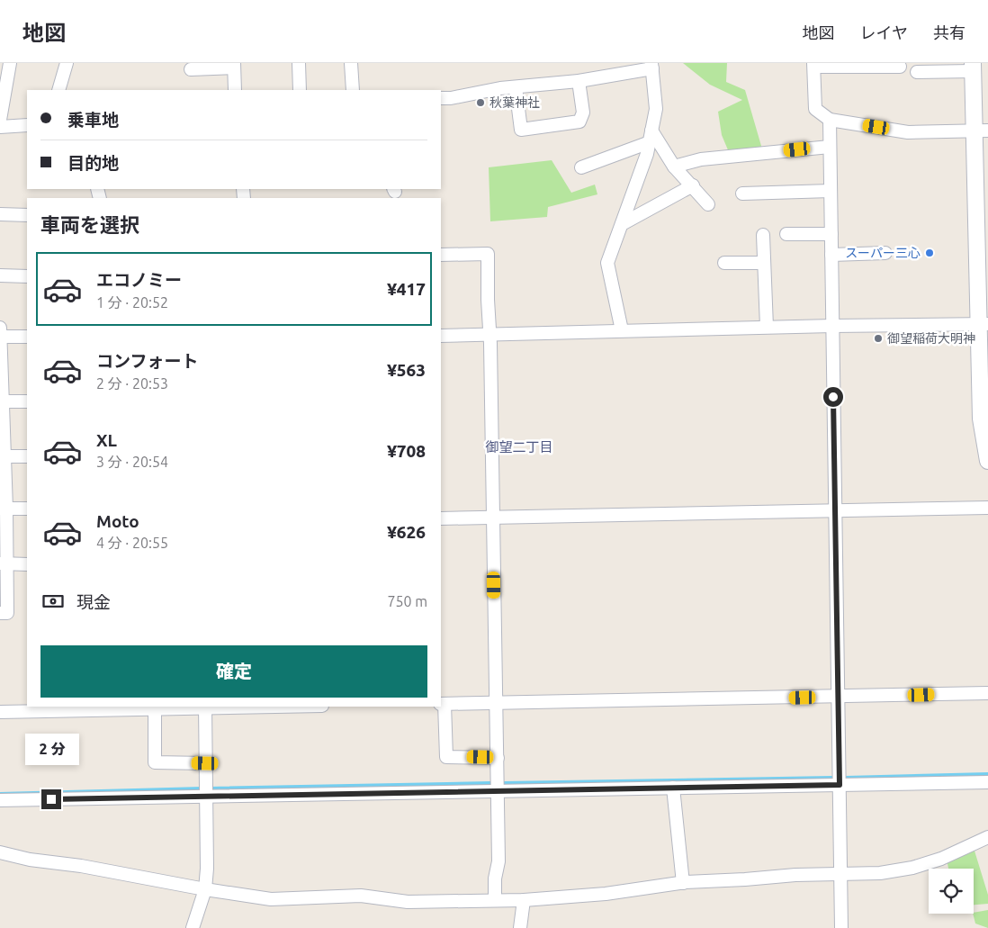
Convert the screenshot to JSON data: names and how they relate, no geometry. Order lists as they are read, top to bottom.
{
  "districts": ["御望二丁目"],
  "places": ["秋葉神社", "スーパー三心", "御望稲荷大明神"],
  "page": {
    "header": "地図",
    "nav": ["地図", "レイヤ", "共有"],
    "banner": ["乗車地", "目的地"],
    "heading": "車両を選択",
    "list": [
      {
        "name": "エコノミー",
        "note": "1 分 · 20:52",
        "value": "¥417"
      },
      {
        "name": "コンフォート",
        "note": "2 分 · 20:53",
        "value": "¥563"
      },
      {
        "name": "XL",
        "note": "3 分 · 20:54",
        "value": "¥708"
      },
      {
        "name": "Moto",
        "note": "4 分 · 20:55",
        "value": "¥626"
      }
    ],
    "pay": ["現金", "750 m"],
    "buttons": "確定",
    "bubble": "2 分"
  }
}
